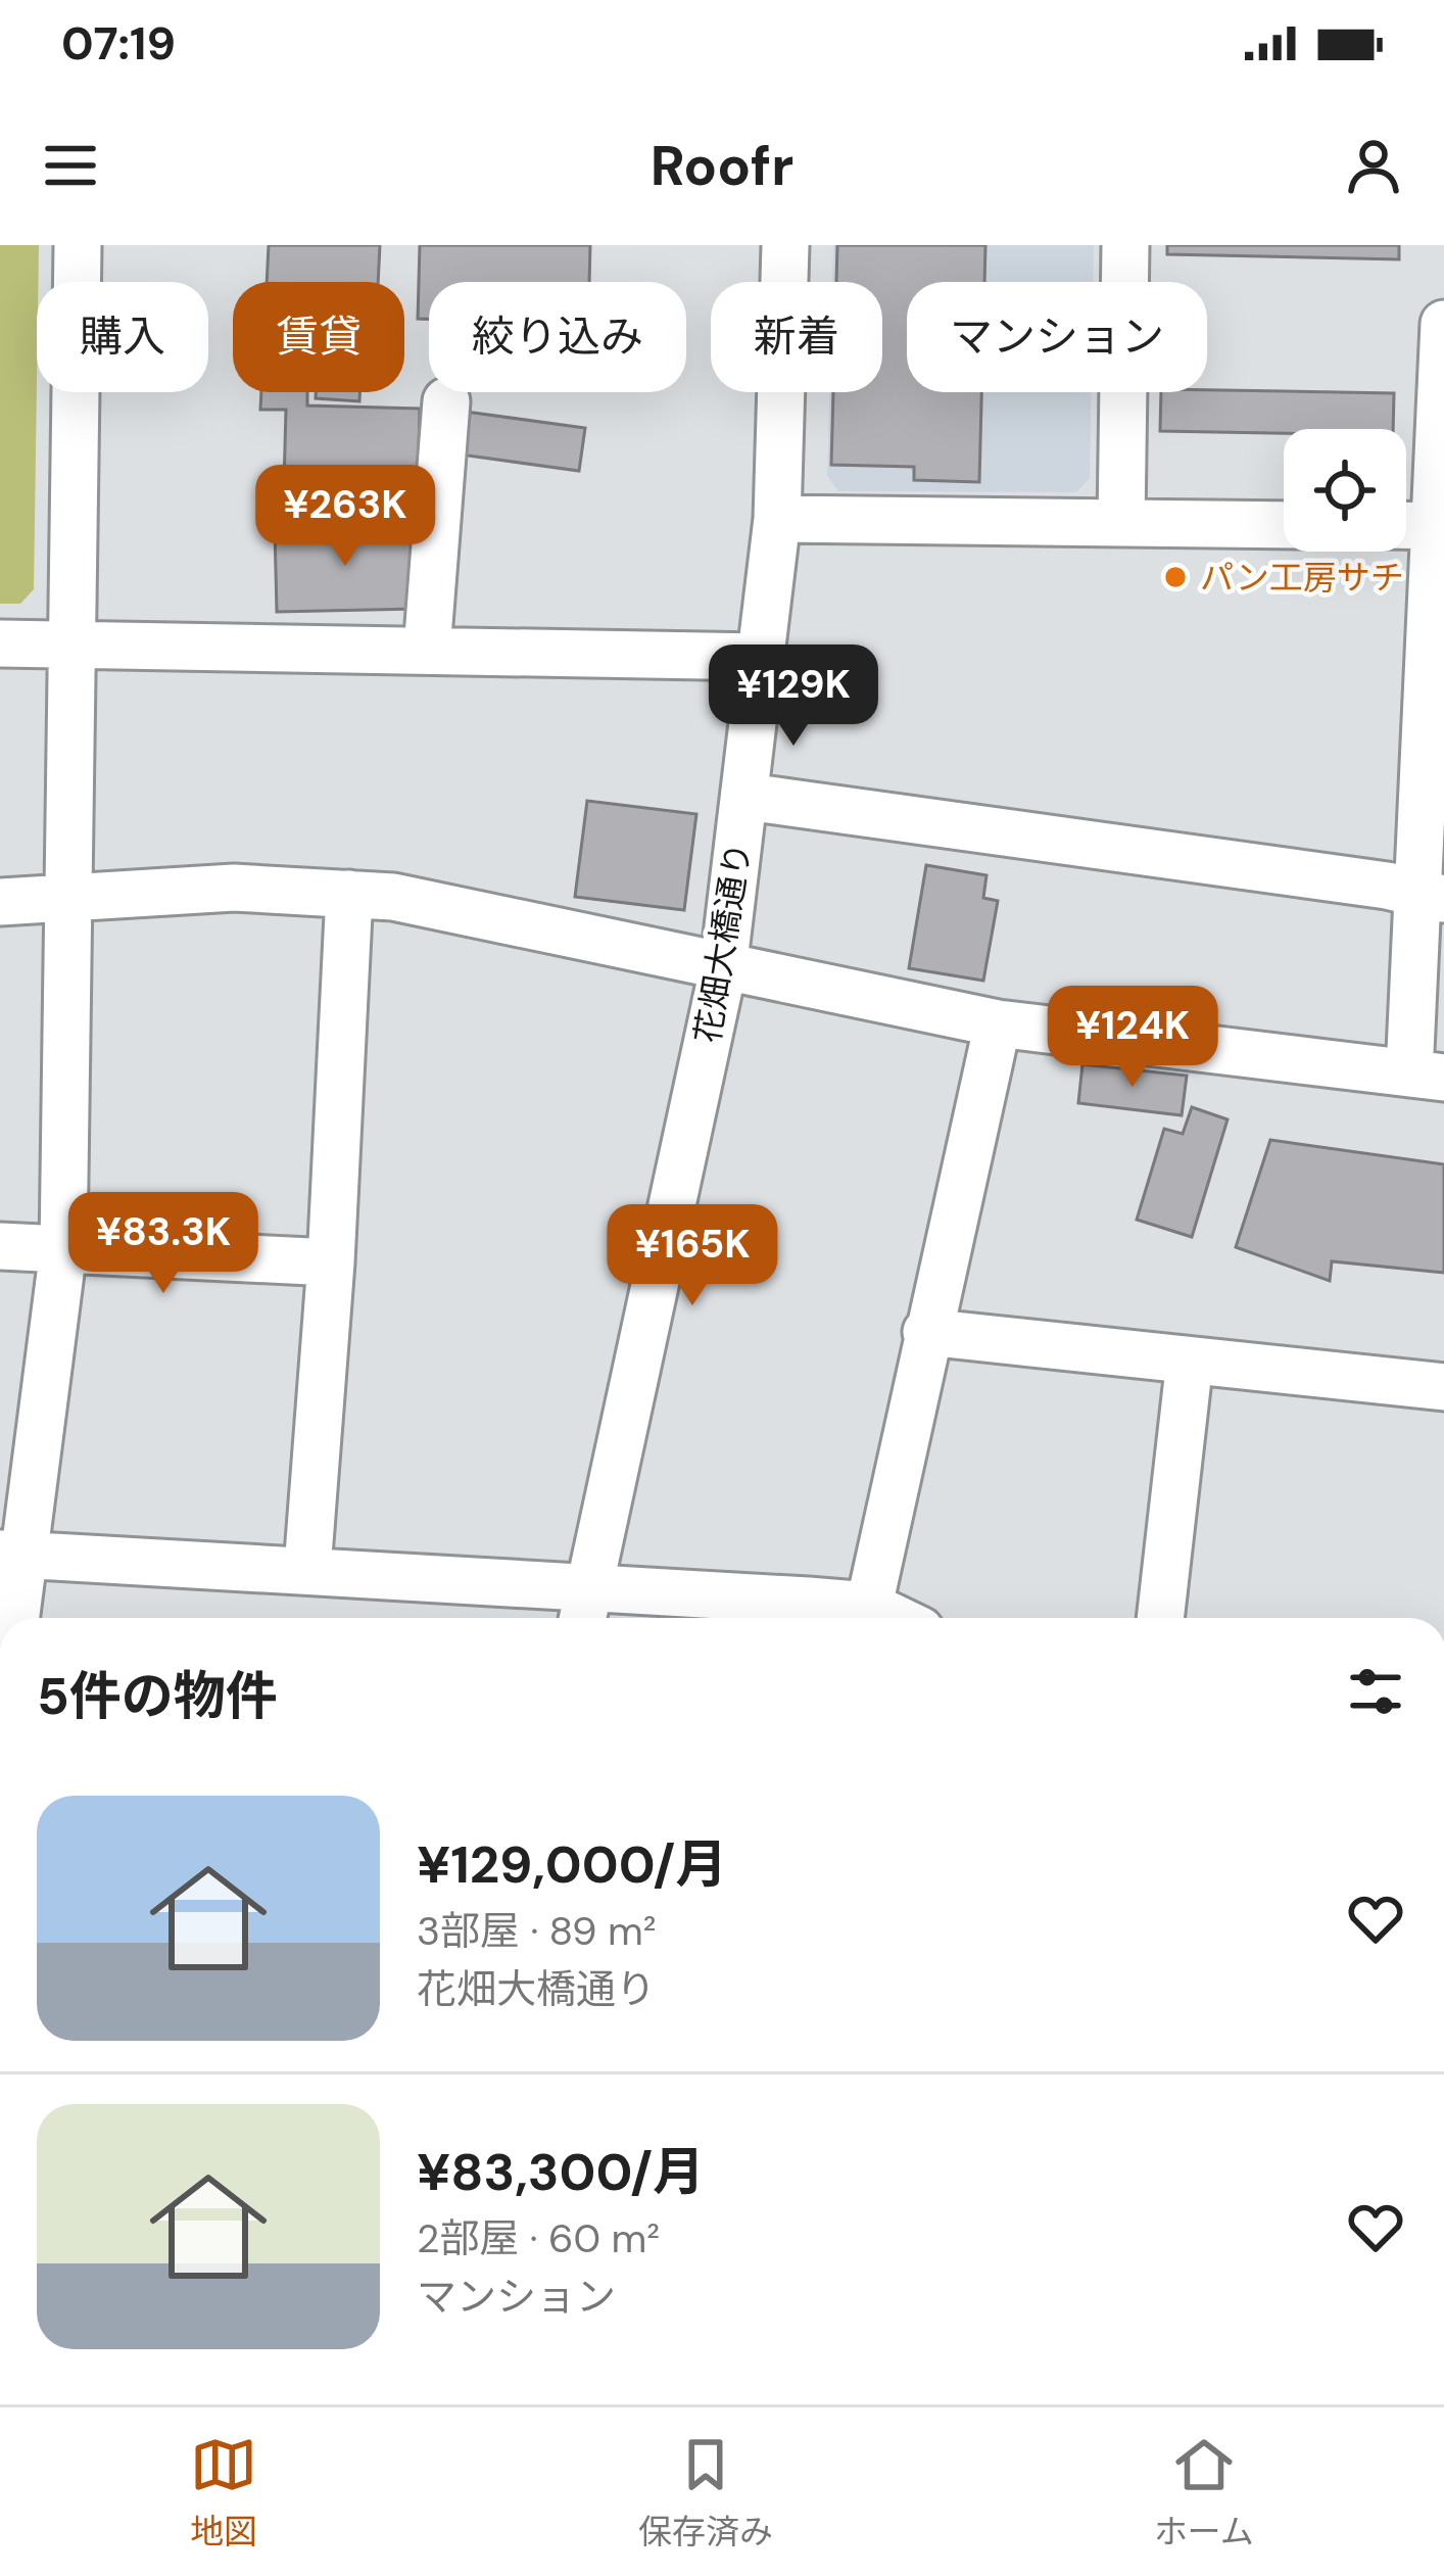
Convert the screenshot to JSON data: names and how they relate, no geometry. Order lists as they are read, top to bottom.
{
  "streets": {
    "street": ["花畑大橋通り"]
  },
  "places": ["パン工房サチ"],
  "page": {
    "status": "07:19",
    "header": "Roofr",
    "chip": [
      "購入",
      "賃貸",
      "絞り込み",
      "新着",
      "マンション"
    ],
    "price": [
      "¥263K",
      "¥129K",
      "¥124K",
      "¥83.3K",
      "¥165K"
    ],
    "heading": "5件の物件",
    "list": [
      {
        "name": "¥129,000/月",
        "note": "3部屋 · 89 m² · 花畑大橋通り"
      },
      {
        "name": "¥83,300/月",
        "note": "2部屋 · 60 m² · マンション"
      }
    ],
    "tabs": ["地図", "保存済み", "ホーム"]
  }
}
